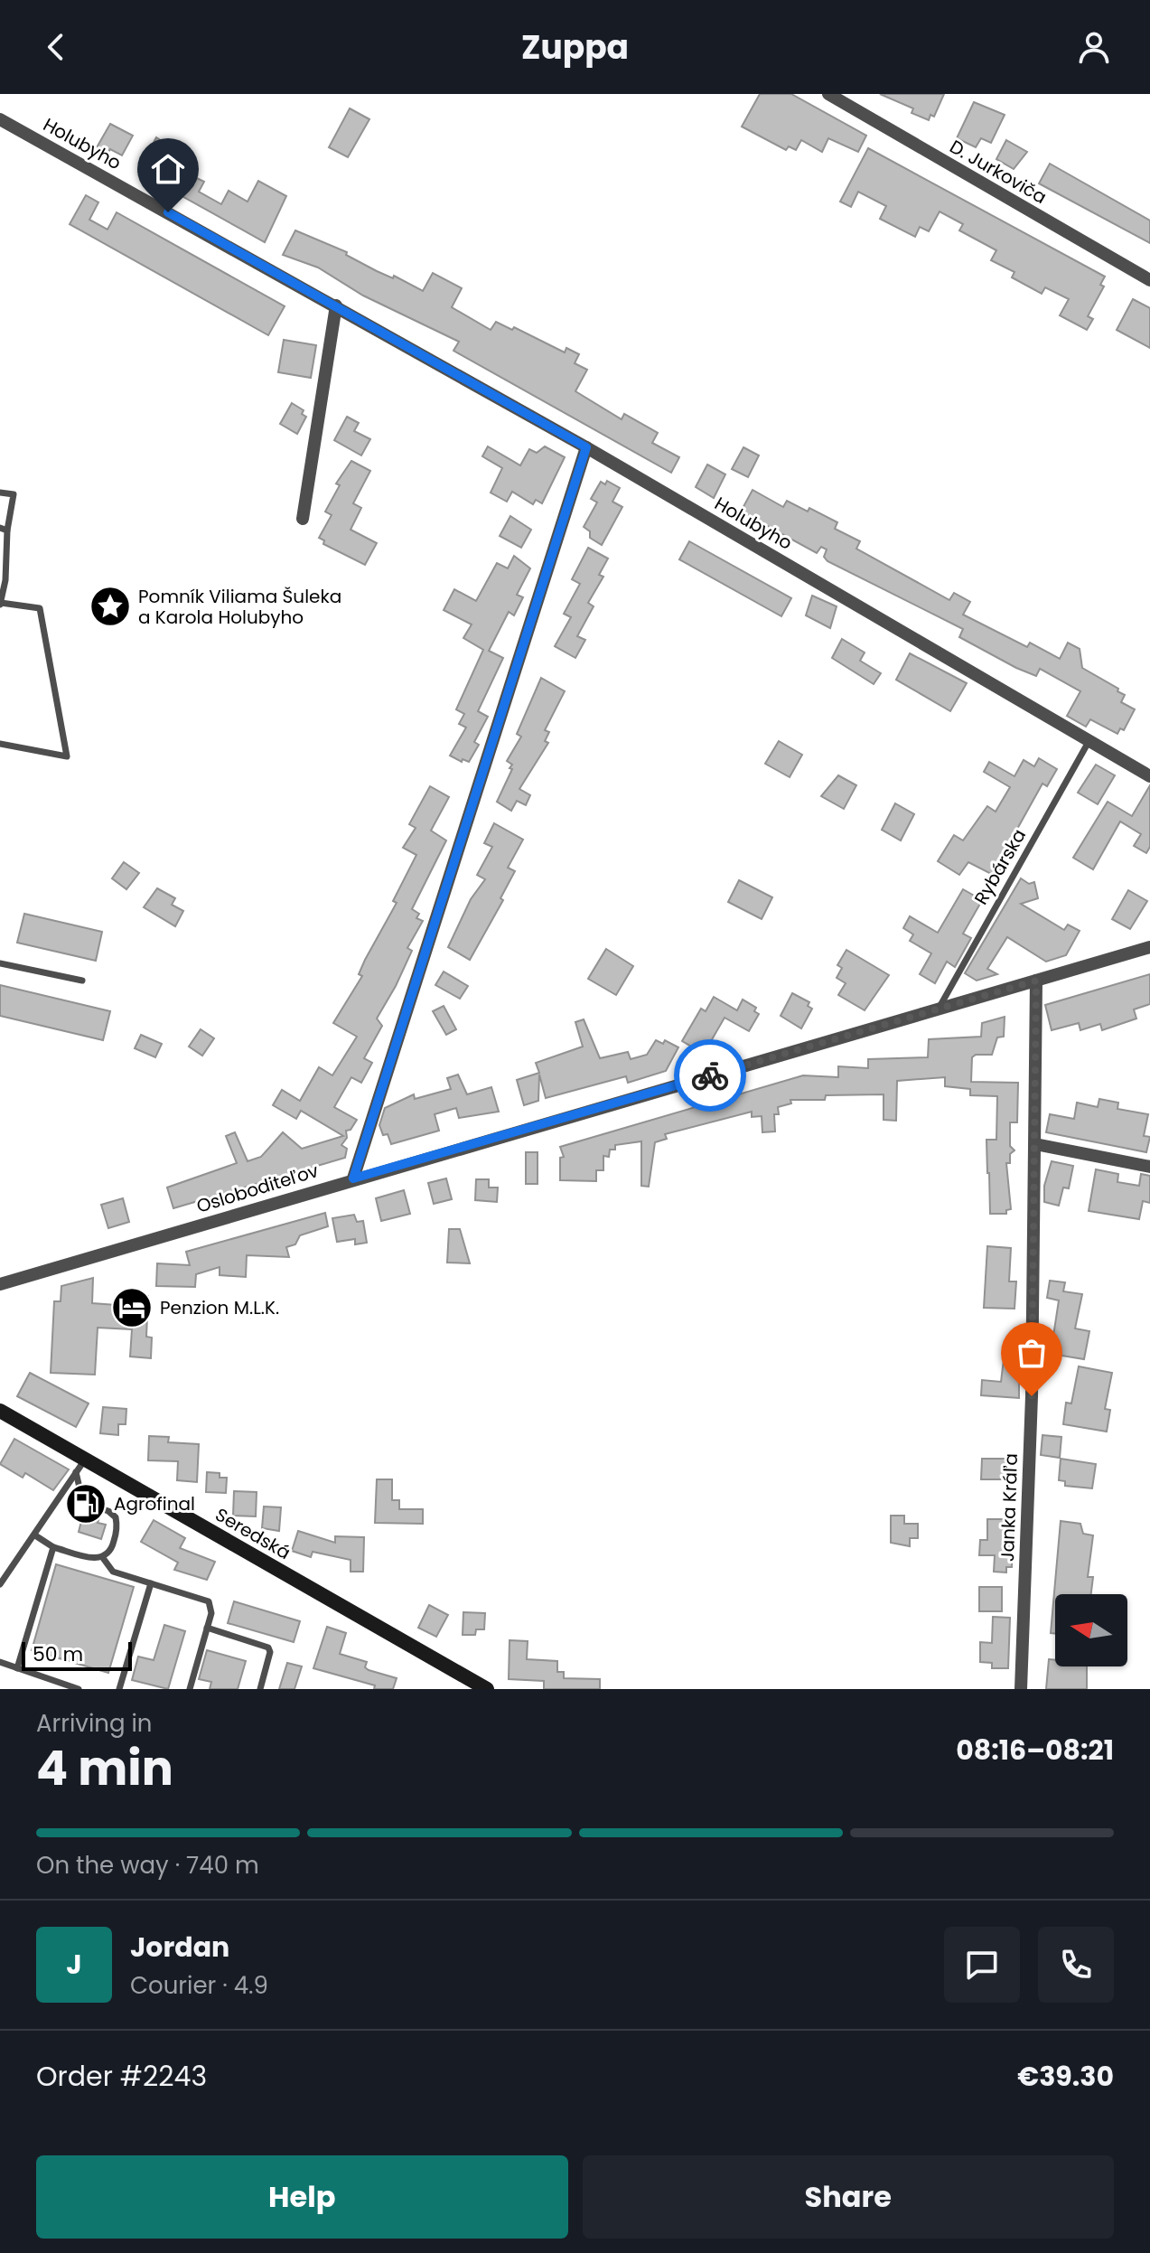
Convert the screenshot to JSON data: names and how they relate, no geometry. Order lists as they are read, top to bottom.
{
  "streets": {
    "street": [
      "Holubyho",
      "D. Jurkoviča",
      "Osloboditeľov",
      "Janka Kráľa",
      "Seredská"
    ],
    "lane": ["Rybárska"]
  },
  "crossings": [
    ["Holubyho", "Rybárska"],
    ["Rybárska", "Osloboditeľov"],
    ["Osloboditeľov", "Janka Kráľa"]
  ],
  "places": {
    "place": ["Pomník Viliama Šuleka a Karola Holubyho"],
    "hotel": ["Penzion M.L.K."],
    "fuel station": ["Agrofinal"]
  },
  "scale_bar": "50 m",
  "north": "left",
  "page": {
    "header": "Zuppa",
    "scale": "50 m",
    "heading": ["4 min", "Arriving in", "08:16–08:21"],
    "panel": [
      "Jordan",
      "Courier · 4.9",
      "Order #2243",
      "€39.30"
    ],
    "bar": "On the way · 740 m",
    "round": "J",
    "buttons": ["Help", "Share"]
  }
}
